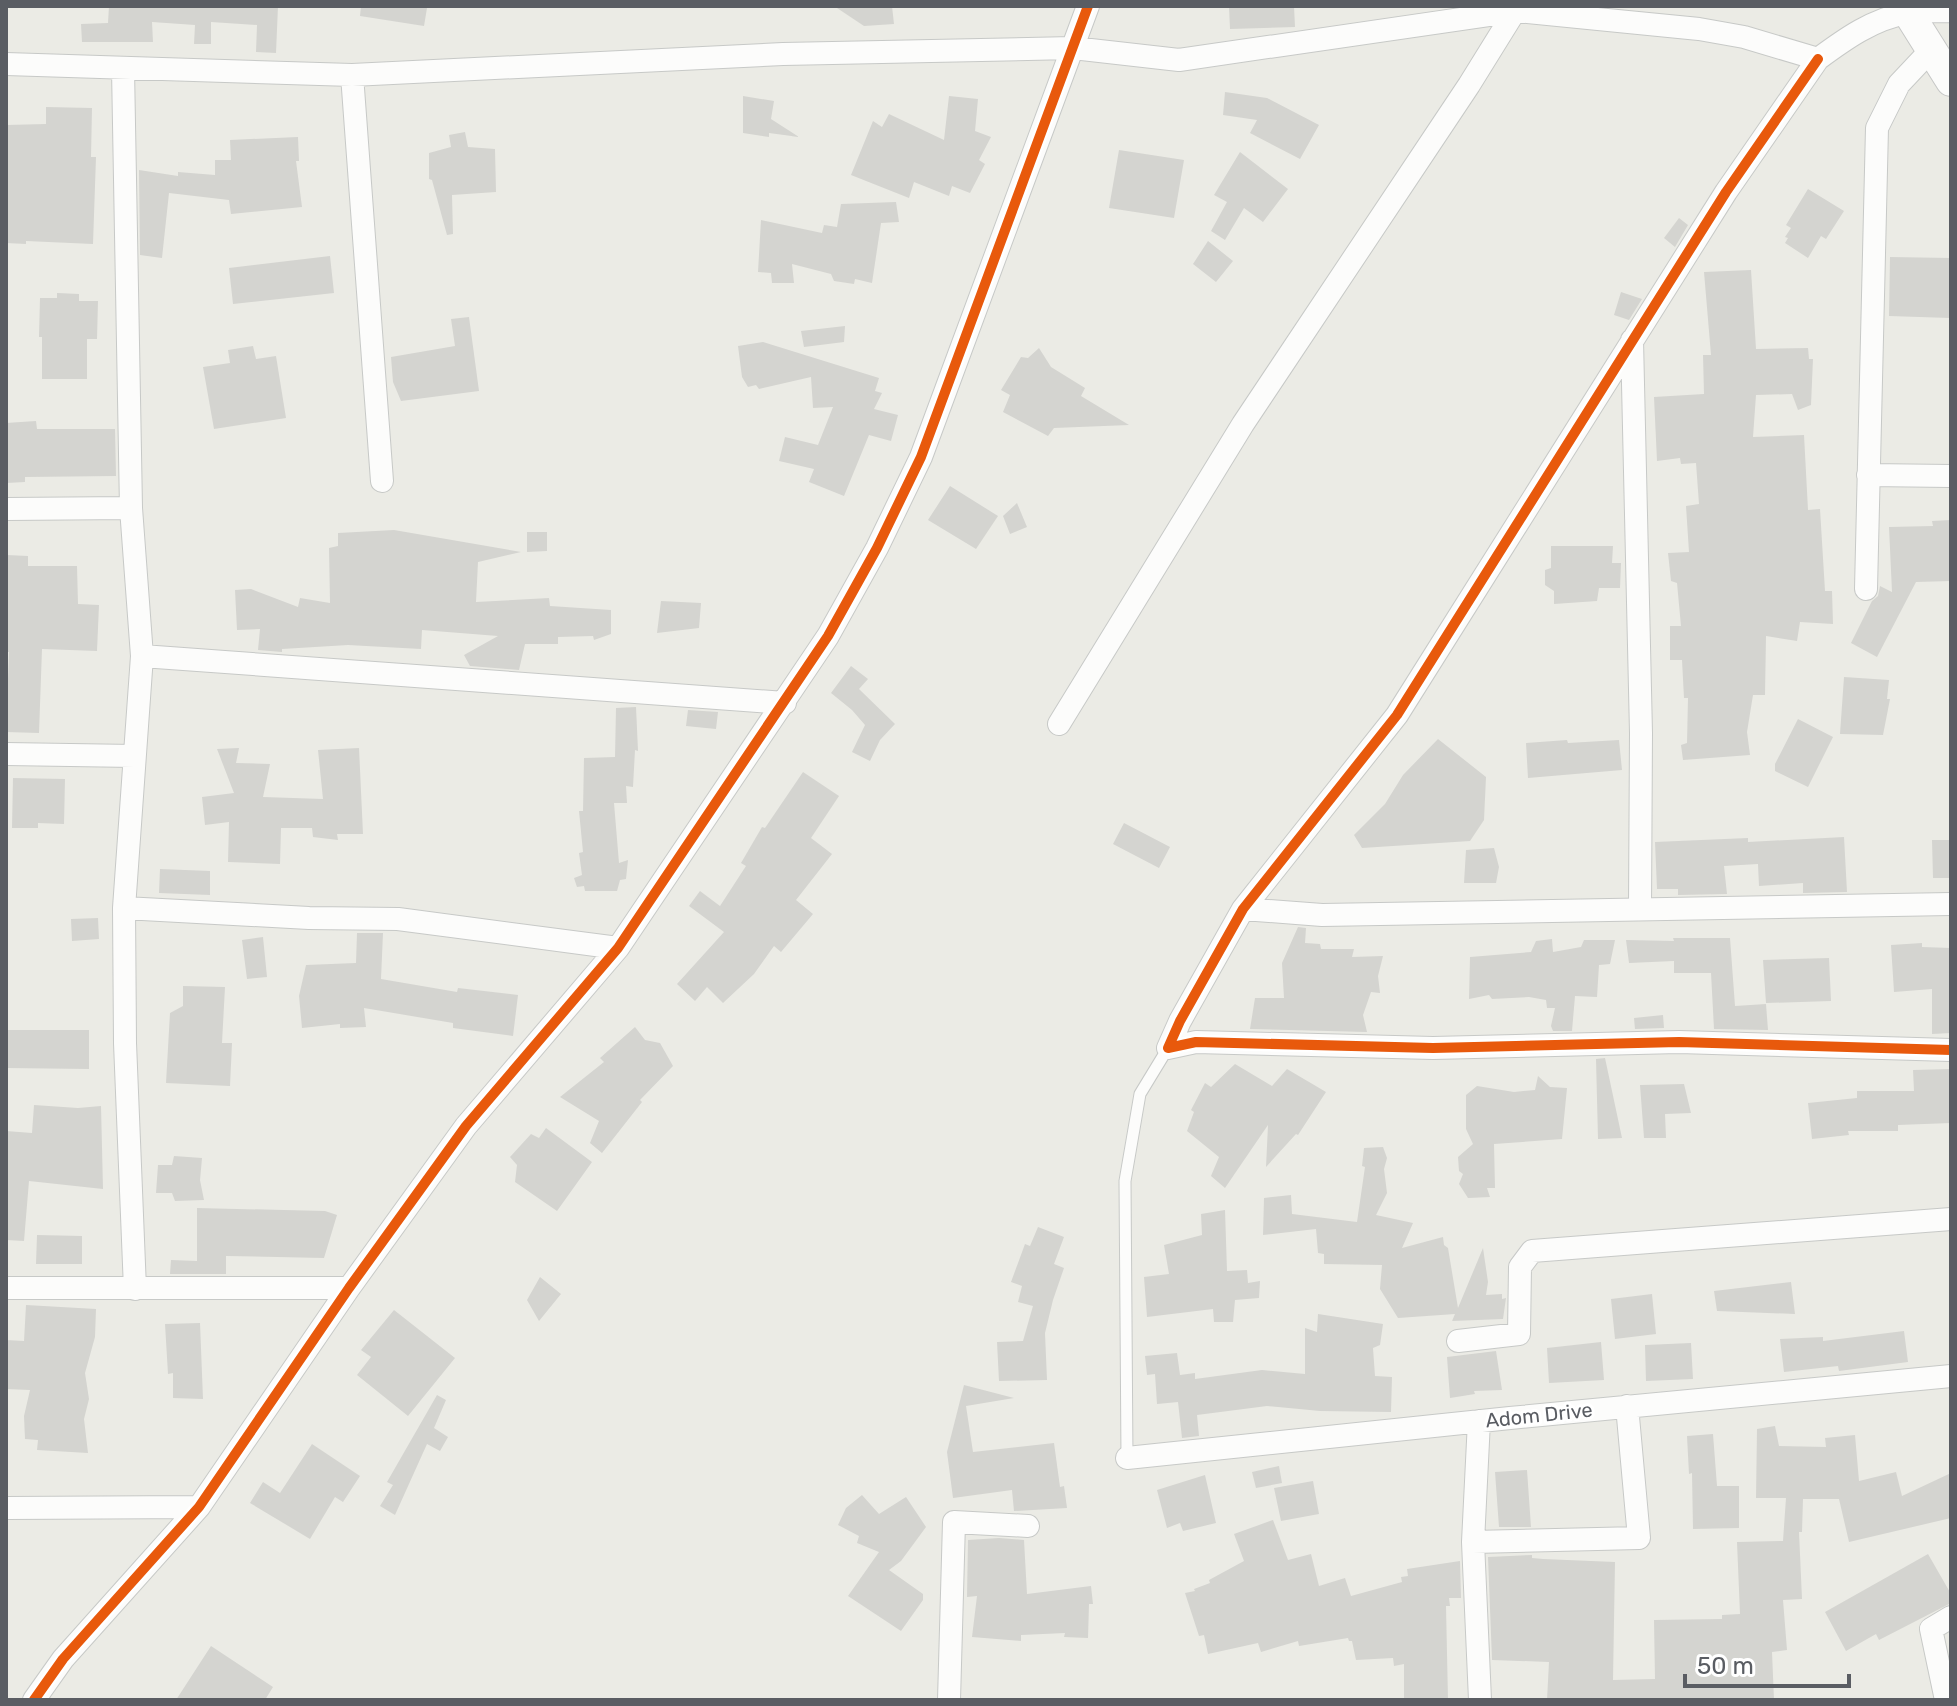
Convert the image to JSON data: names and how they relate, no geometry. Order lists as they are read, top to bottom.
{
  "streets": {
    "street": ["Adom Drive"]
  },
  "scale_bar": "50 m"
}
